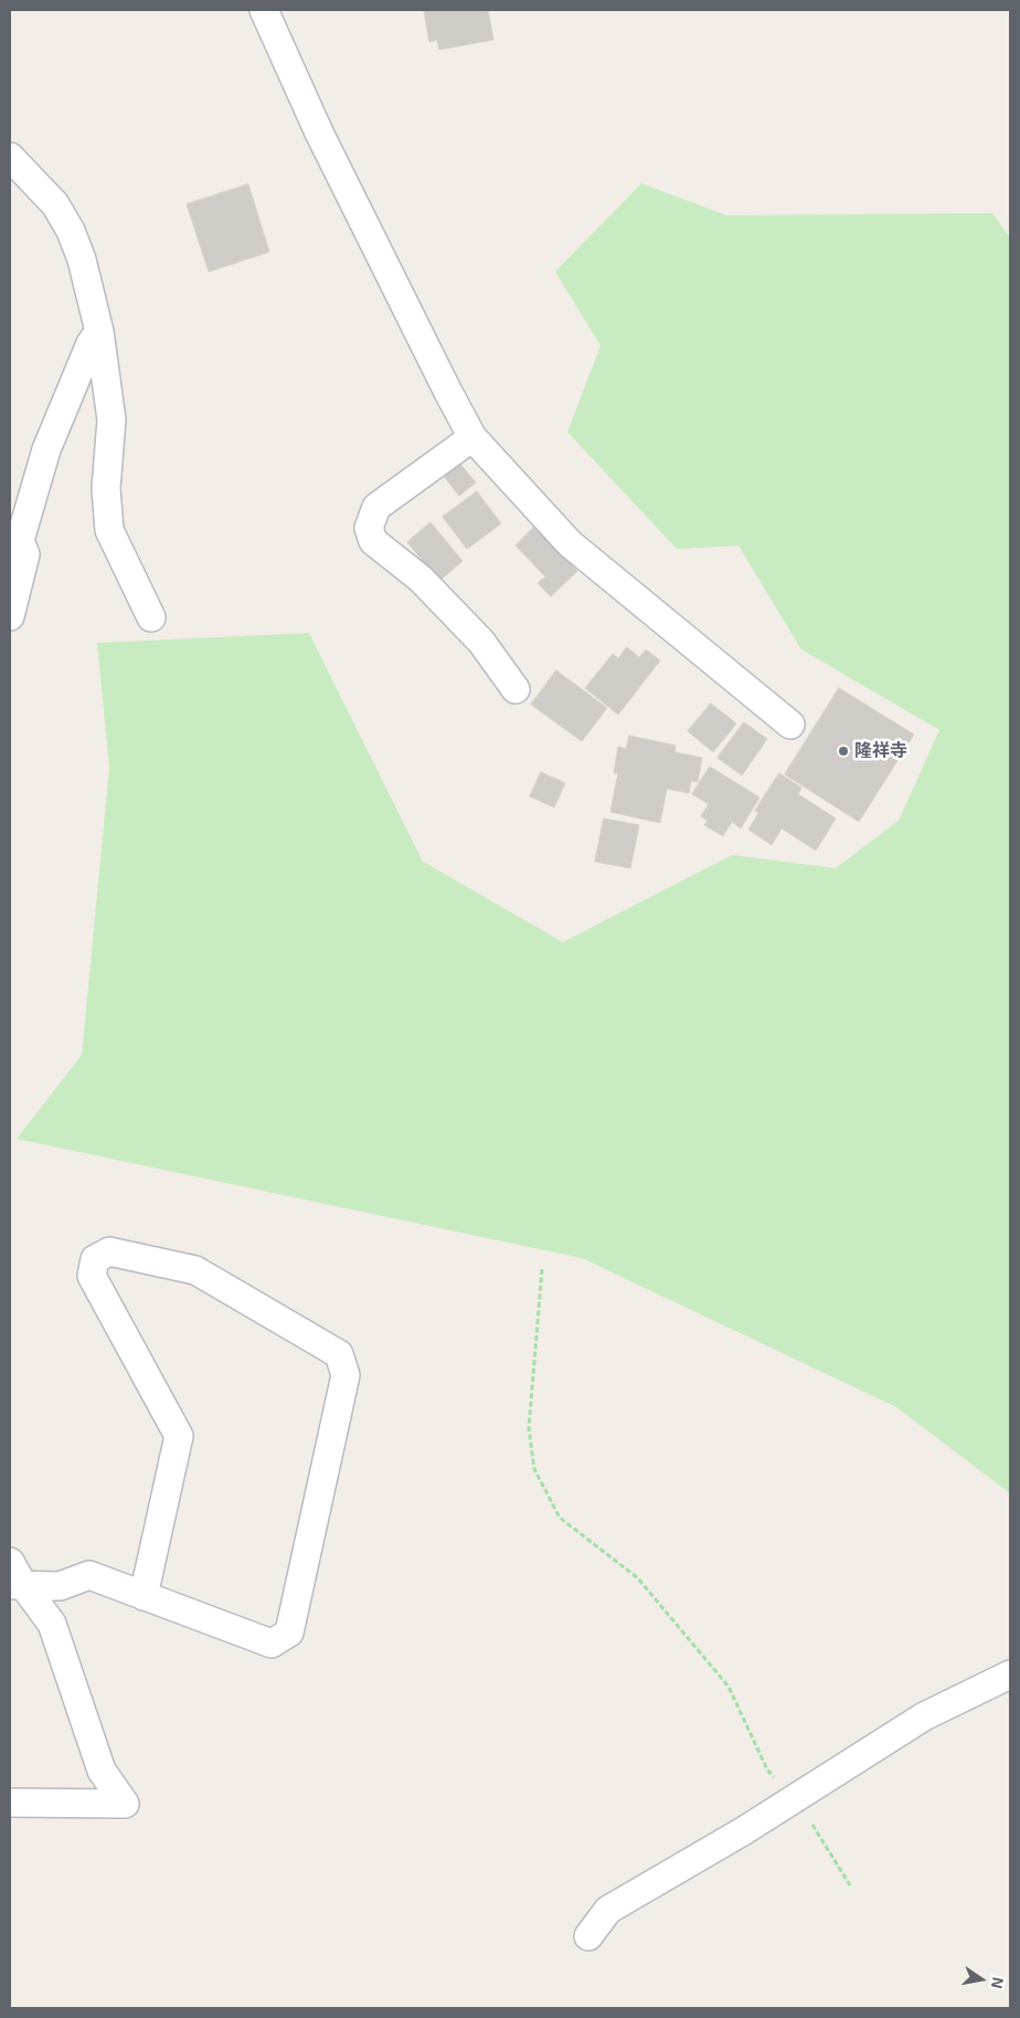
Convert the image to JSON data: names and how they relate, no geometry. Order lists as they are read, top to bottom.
{
  "places": ["隆祥寺"],
  "north": "right"
}
